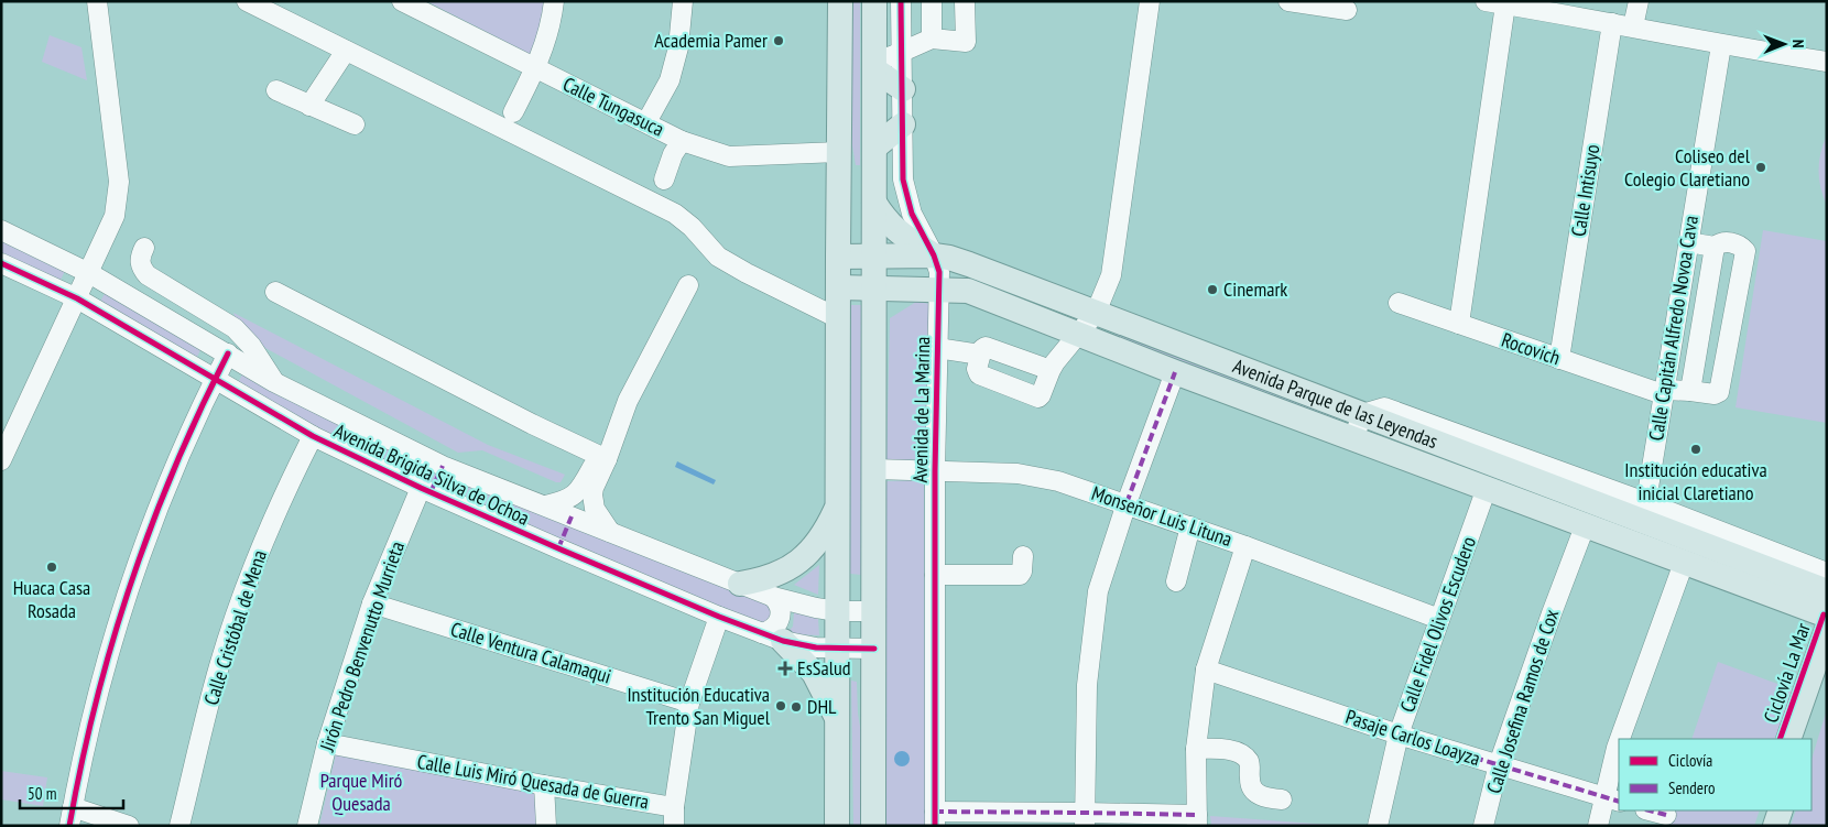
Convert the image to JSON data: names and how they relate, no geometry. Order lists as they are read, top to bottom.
{
  "streets": {
    "main road": ["Avenida Parque de las Leyendas"],
    "street": [
      "Calle Tungasuca",
      "Calle Intisuyo",
      "Calle Capitán Alfredo Novoa Cava",
      "Rocovich",
      "Avenida de La Marina",
      "Avenida Brigida Silva de Ochoa",
      "Monseñor Luis Lituna",
      "Calle Fidel Olivos Escudero",
      "Calle Cristóbal de Mena",
      "Jirón Pedro Benvenutto Murrieta",
      "Calle Ventura Calamaqui",
      "Calle Josefina Ramos de Cox",
      "Pasaje Carlos Loayza",
      "Calle Luis Miró Quesada de Guerra"
    ],
    "cycle path": ["Ciclovía La Mar"]
  },
  "crossings": [
    ["Calle Intisuyo", "Rocovich"],
    ["Calle Capitán Alfredo Novoa Cava", "Rocovich"],
    ["Calle Capitán Alfredo Novoa Cava", "Avenida Parque de las Leyendas"],
    ["Avenida Parque de las Leyendas", "Avenida de La Marina"],
    ["Avenida Parque de las Leyendas", "Calle Fidel Olivos Escudero"],
    ["Avenida Parque de las Leyendas", "Calle Josefina Ramos de Cox"],
    ["Avenida de La Marina", "Monseñor Luis Lituna"],
    ["Avenida Brigida Silva de Ochoa", "Calle Cristóbal de Mena"],
    ["Avenida Brigida Silva de Ochoa", "Jirón Pedro Benvenutto Murrieta"],
    ["Monseñor Luis Lituna", "Calle Fidel Olivos Escudero"],
    ["Calle Fidel Olivos Escudero", "Pasaje Carlos Loayza"],
    ["Jirón Pedro Benvenutto Murrieta", "Calle Ventura Calamaqui"],
    ["Jirón Pedro Benvenutto Murrieta", "Calle Luis Miró Quesada de Guerra"],
    ["Calle Josefina Ramos de Cox", "Pasaje Carlos Loayza"]
  ],
  "parks": ["Parque Miró Quesada"],
  "places": {
    "other": [
      "Academia Pamer",
      "Coliseo del Colegio Claretiano",
      "Cinemark",
      "Institución educativa inicial Claretiano",
      "Huaca Casa Rosada",
      "Institución Educativa Trento San Miguel",
      "DHL"
    ],
    "health": ["EsSalud"]
  },
  "legend": ["Ciclovía", "Sendero"],
  "scale_bar": "50 m",
  "north": "right"
}
